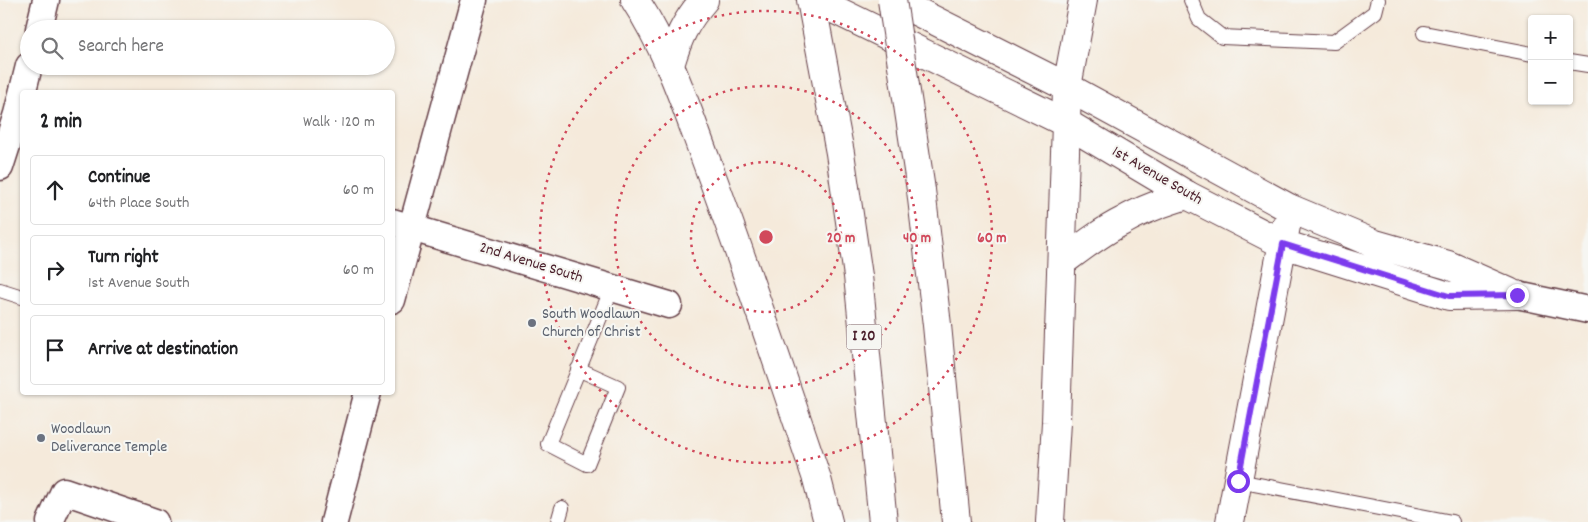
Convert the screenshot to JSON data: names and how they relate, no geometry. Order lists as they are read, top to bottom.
{
  "streets": {
    "main road": ["1st Avenue South", "I 20"],
    "street": ["2nd Avenue South"]
  },
  "crossings": [
    ["1st Avenue South", "I 20"]
  ],
  "places": ["South Woodlawn Church of Christ", "Woodlawn Deliverance Temple"],
  "page": {
    "map_buttons": ["+", "−"],
    "search": "Search here",
    "heading": ["2 min", "Walk · 120 m"],
    "list": [
      ["Continue", "64th Place South", "60 m"],
      ["Turn right", "1st Avenue South", "60 m"],
      "Arrive at destination"
    ]
  },
  "rings": ["20 m", "40 m", "60 m"]
}
